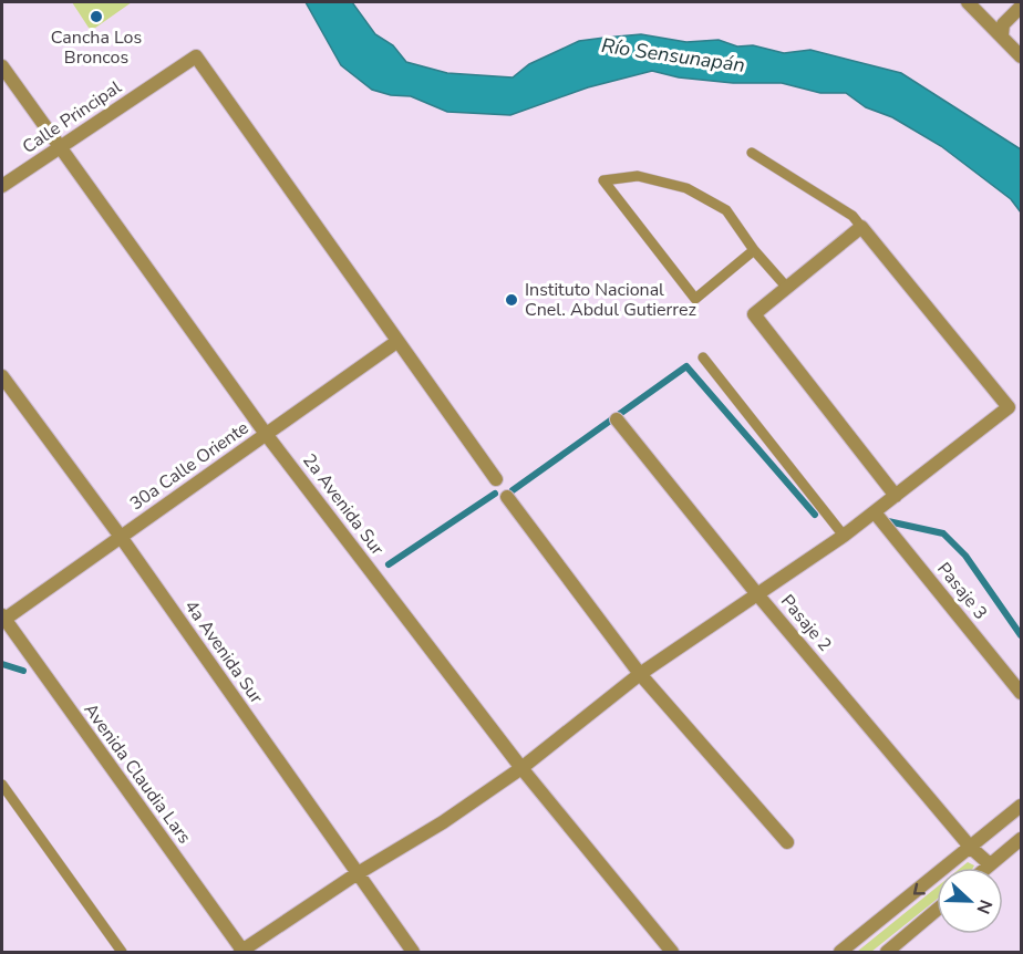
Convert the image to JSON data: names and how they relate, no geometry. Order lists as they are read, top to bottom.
{
  "streets": {
    "street": [
      "Calle Principal",
      "30a Calle Oriente",
      "2a Avenida Sur",
      "Pasaje 3",
      "Pasaje 2",
      "4a Avenida Sur",
      "Avenida Claudia Lars"
    ]
  },
  "crossings": [
    ["Calle Principal", "30a Calle Oriente"],
    ["Calle Principal", "2a Avenida Sur"],
    ["30a Calle Oriente", "2a Avenida Sur"],
    ["30a Calle Oriente", "4a Avenida Sur"],
    ["30a Calle Oriente", "Avenida Claudia Lars"]
  ],
  "water": ["Río Sensunapán"],
  "places": ["Cancha Los Broncos", "Instituto Nacional Cnel. Abdul Gutierrez"],
  "north": "right"
}
